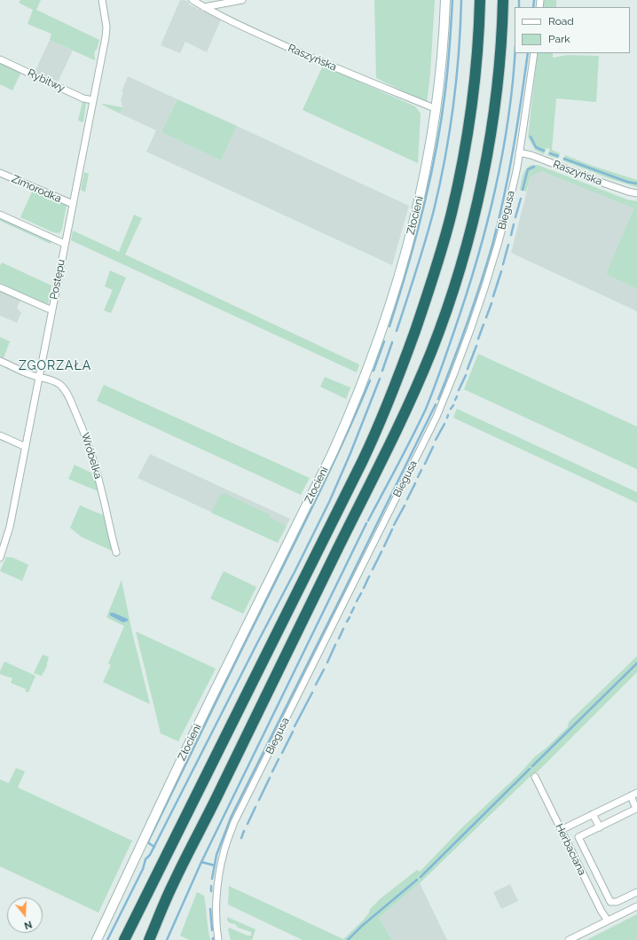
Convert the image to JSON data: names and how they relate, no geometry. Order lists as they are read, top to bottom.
{
  "streets": {
    "street": [
      "Raszyńska",
      "Rybitwy",
      "Zimorodka",
      "Biegusa",
      "Złocieni",
      "Postępu",
      "Wróbelka",
      "Herbaciana"
    ]
  },
  "crossings": [
    ["Raszyńska", "Biegusa"],
    ["Raszyńska", "Złocieni"],
    ["Rybitwy", "Postępu"],
    ["Zimorodka", "Postępu"],
    ["Postępu", "Wróbelka"]
  ],
  "districts": ["ZGORZAŁA"],
  "legend": ["Road", "Park"],
  "north": "bottom"
}
